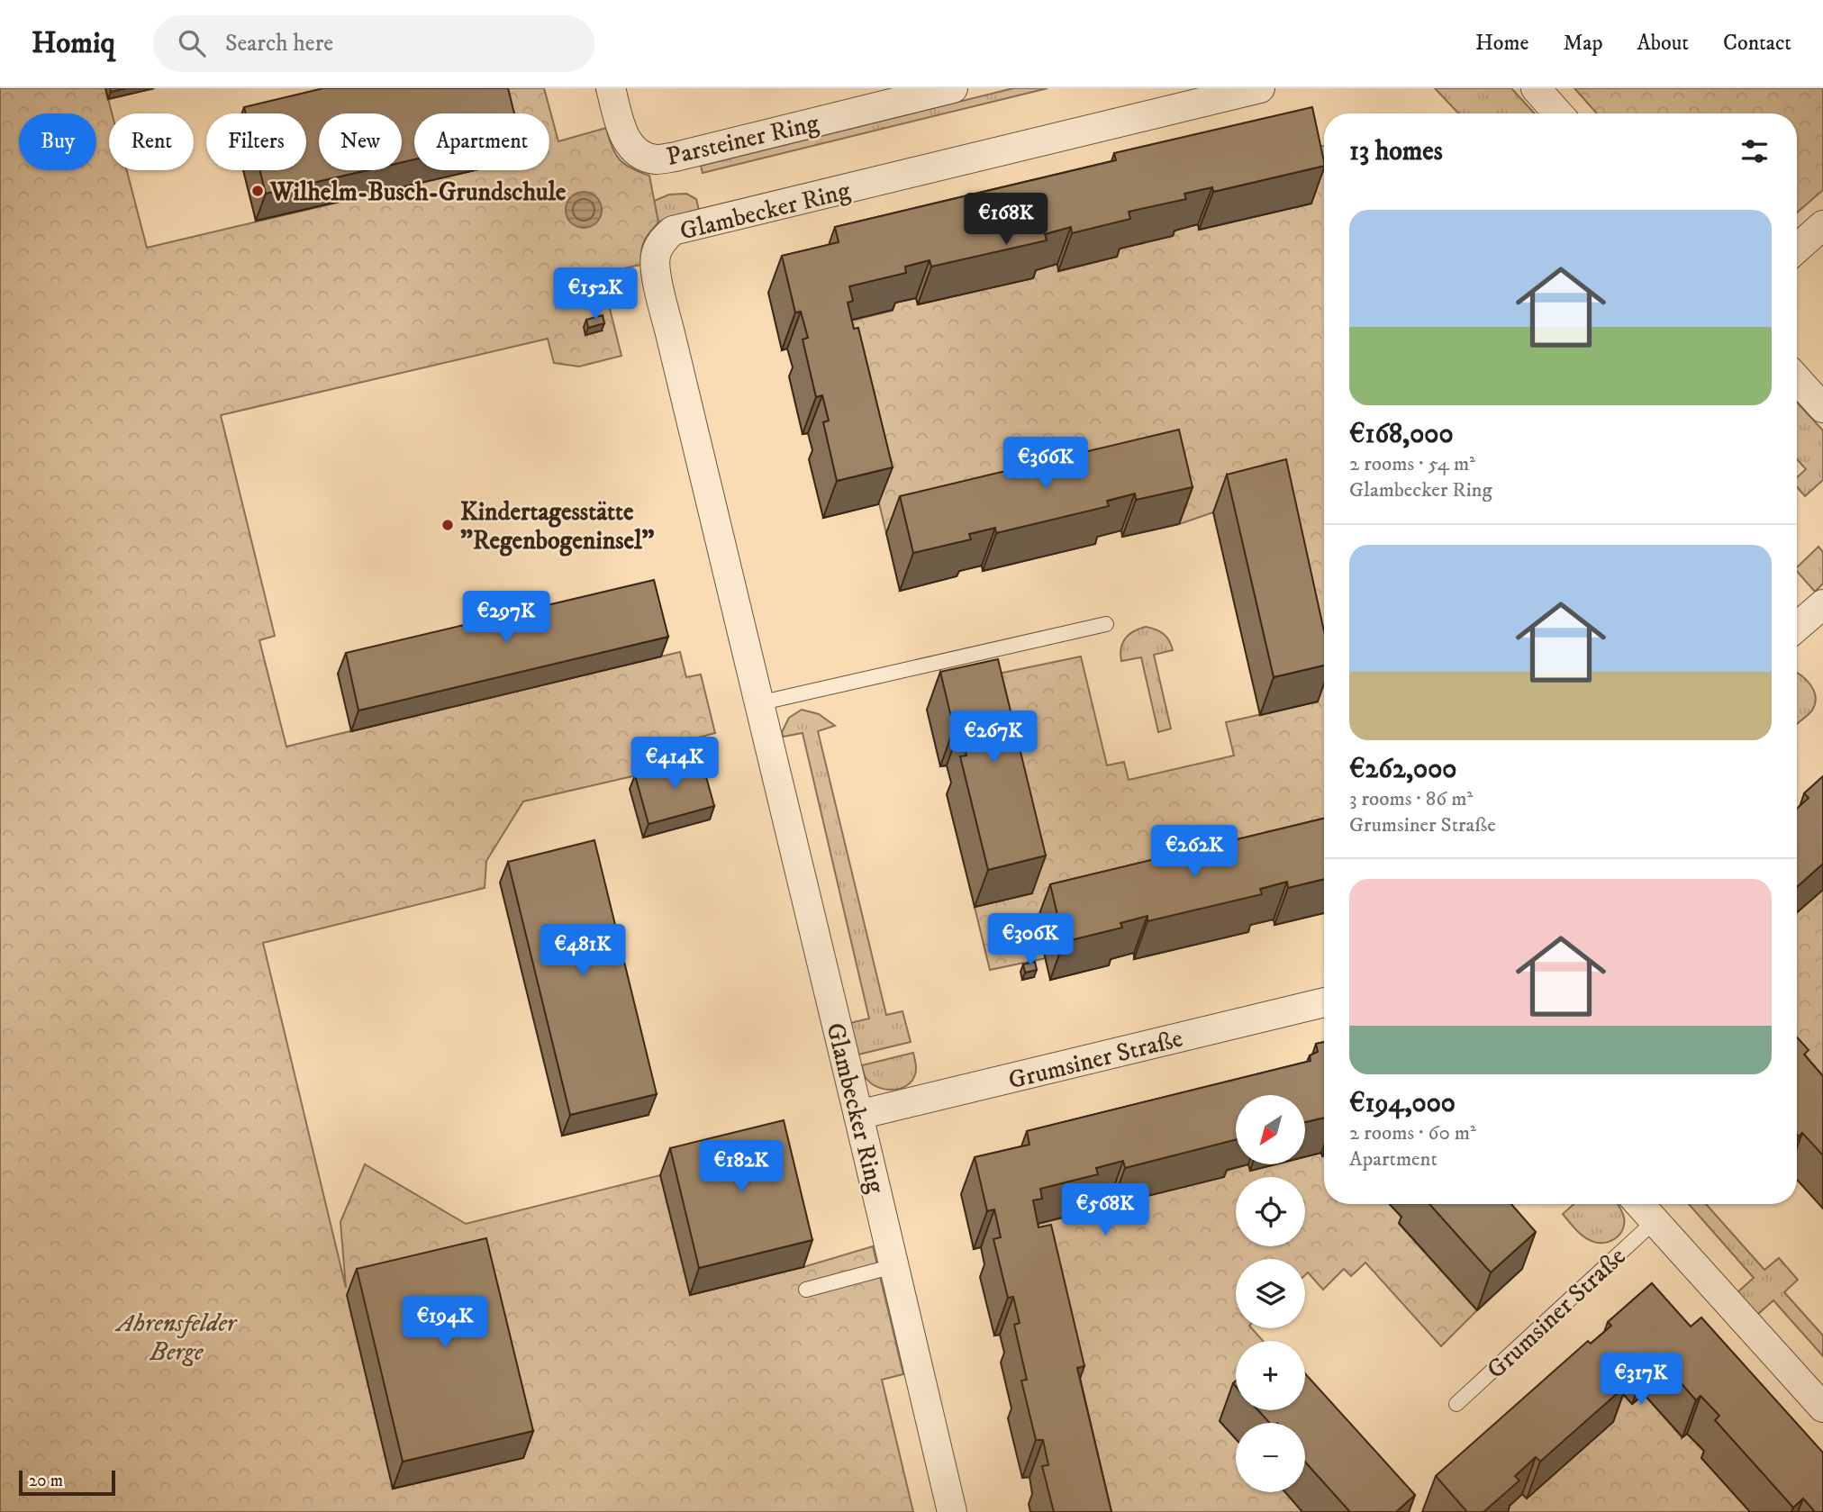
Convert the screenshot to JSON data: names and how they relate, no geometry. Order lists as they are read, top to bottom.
{
  "streets": {
    "street": ["Parsteiner Ring", "Glambecker Ring", "Grumsiner Straße"]
  },
  "crossings": [
    ["Glambecker Ring", "Grumsiner Straße"]
  ],
  "parks": ["Ahrensfelder Berge"],
  "places": ["Wilhelm-Busch-Grundschule", "Kindertagesstätte \"Regenbogeninsel\""],
  "scale_bar": "20 m",
  "north": "bottom left",
  "page": {
    "header": "Homiq",
    "search": "Search here",
    "nav": [
      "Home",
      "Map",
      "About",
      "Contact"
    ],
    "chip": [
      "Buy",
      "Rent",
      "Filters",
      "New",
      "Apartment"
    ],
    "heading": "13 homes",
    "list": [
      {
        "name": "€168,000",
        "note": "2 rooms · 54 m² · Glambecker Ring"
      },
      {
        "name": "€262,000",
        "note": "3 rooms · 86 m² · Grumsiner Straße"
      },
      {
        "name": "€194,000",
        "note": "2 rooms · 60 m² · Apartment"
      }
    ],
    "price": [
      "€168K",
      "€152K",
      "€366K",
      "€297K",
      "€267K",
      "€414K",
      "€262K",
      "€306K",
      "€481K",
      "€182K",
      "€568K",
      "€194K",
      "€317K"
    ],
    "map_buttons": ["+", "−"],
    "scale": "20 m"
  }
}
